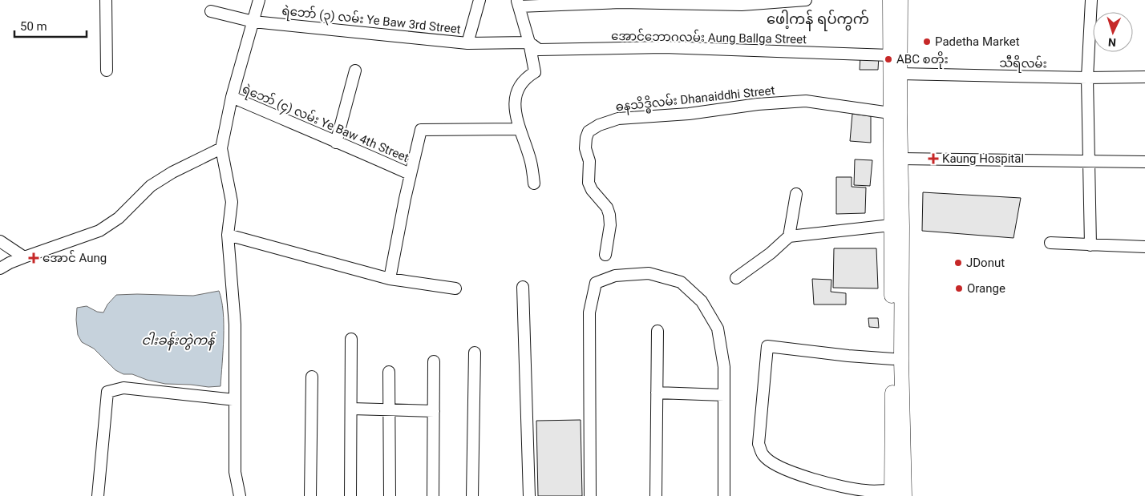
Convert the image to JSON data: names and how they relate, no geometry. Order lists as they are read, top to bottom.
{
  "streets": {
    "street": [
      "ရဲဘော် (၃) လမ်း Ye Baw 3rd Street",
      "အောင်ဘောဂလမ်း Aung Ballga Street",
      "သီရိလမ်း",
      "ဓနသိဒ္ဓိလမ်း Dhanaiddhi Street",
      "ရဲဘော် (၄) လမ်း Ye Baw 4th Street"
    ]
  },
  "crossings": [
    ["ရဲဘော် (၃) လမ်း Ye Baw 3rd Street", "အောင်ဘောဂလမ်း Aung Ballga Street"]
  ],
  "districts": ["ဖေါ့ကန် ရပ်ကွက်"],
  "water": ["ငါးခန်းတွဲကန်"],
  "places": {
    "other": [
      "Padetha Market",
      "ABC စတိုး",
      "JDonut",
      "Orange"
    ],
    "health": ["Kaung Hospital", "အောင် Aung"]
  },
  "scale_bar": "50 m",
  "north": "bottom"
}
